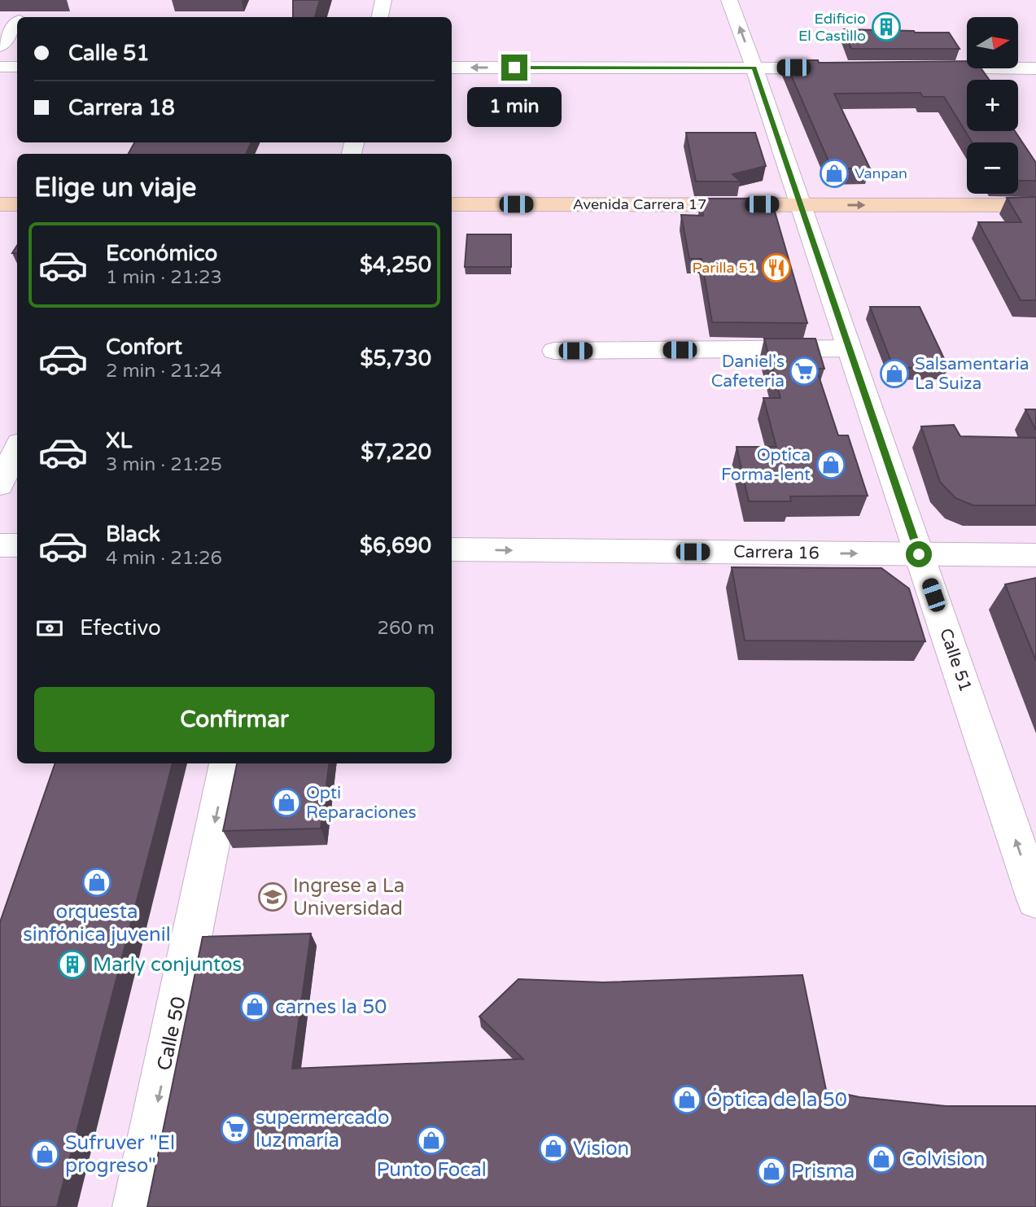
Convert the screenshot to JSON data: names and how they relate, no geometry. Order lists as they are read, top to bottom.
{
  "streets": {
    "main road": ["Avenida Carrera 17"],
    "street": ["Carrera 16", "Calle 51", "Calle 50"]
  },
  "crossings": [
    ["Avenida Carrera 17", "Calle 51"],
    ["Carrera 16", "Calle 51"]
  ],
  "one_way": ["Avenida Carrera 17", "Calle 51", "Calle 50"],
  "places": {
    "building": ["Edificio El Castillo", "Marly conjuntos"],
    "shop": [
      "Vanpan",
      "Salsamentaria La Suiza",
      "Optica Forma-lent",
      "Opti Reparaciones",
      "orquesta sinfónica juvenil",
      "carnes la 50",
      "Óptica de la 50",
      "Punto Focal",
      "Vision",
      "Sufruver \"El progreso\"",
      "Colvision",
      "Prisma"
    ],
    "restaurant": ["Parilla 51"],
    "supermarket": ["Daniel's Cafeteria", "supermercado luz maría"],
    "school or university": ["Ingrese a La Universidad"]
  },
  "north": "right",
  "page": {
    "map_buttons": ["+", "−"],
    "banner": ["Calle 51", "Carrera 18"],
    "bubble": "1 min",
    "heading": "Elige un viaje",
    "list": [
      {
        "name": "Económico",
        "note": "1 min · 21:23",
        "value": "$4,250"
      },
      {
        "name": "Confort",
        "note": "2 min · 21:24",
        "value": "$5,730"
      },
      {
        "name": "XL",
        "note": "3 min · 21:25",
        "value": "$7,220"
      },
      {
        "name": "Black",
        "note": "4 min · 21:26",
        "value": "$6,690"
      }
    ],
    "pay": ["Efectivo", "260 m"],
    "buttons": "Confirmar"
  }
}
